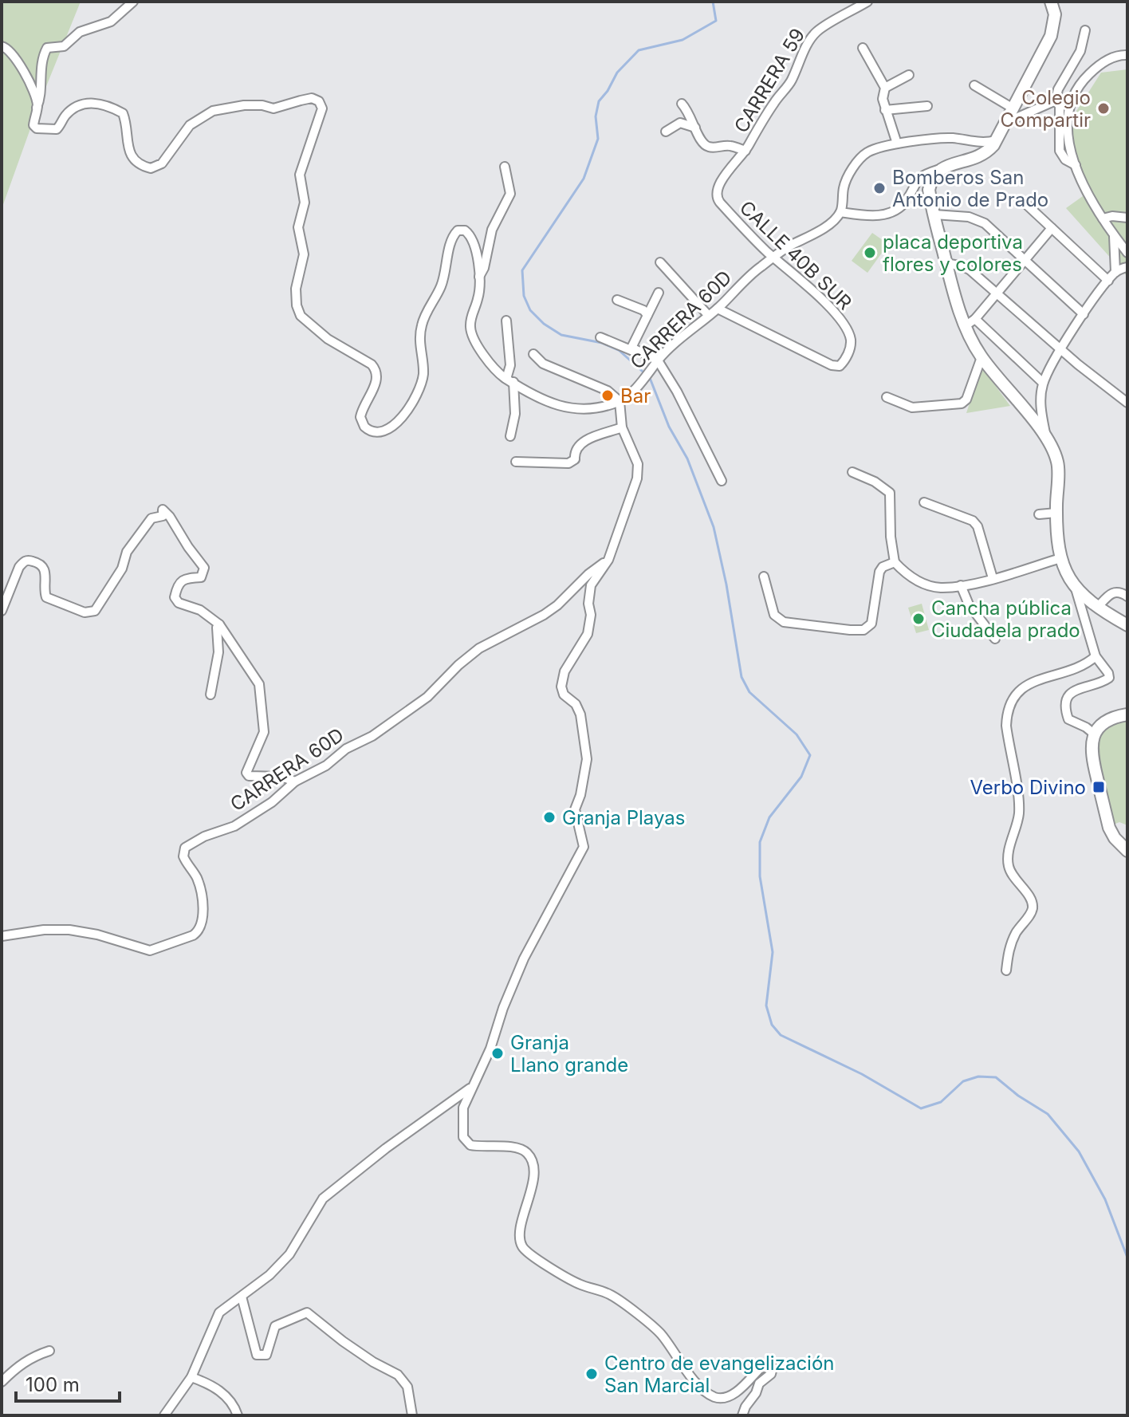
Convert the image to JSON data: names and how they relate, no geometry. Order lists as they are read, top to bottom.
{
  "streets": {
    "street": ["CARRERA 59", "CALLE 40B SUR", "CARRERA 60D"]
  },
  "crossings": [
    ["CARRERA 59", "CALLE 40B SUR"],
    ["CALLE 40B SUR", "CARRERA 60D"]
  ],
  "places": {
    "other": [
      "Colegio Compartir",
      "Bomberos San Antonio de Prado",
      "placa deportiva flores y colores",
      "Bar",
      "Cancha pública Ciudadela prado",
      "Granja Playas",
      "Granja Llano grande",
      "Centro de evangelización San Marcial"
    ],
    "transit": ["Verbo Divino"]
  },
  "scale_bar": "100 m"
}
